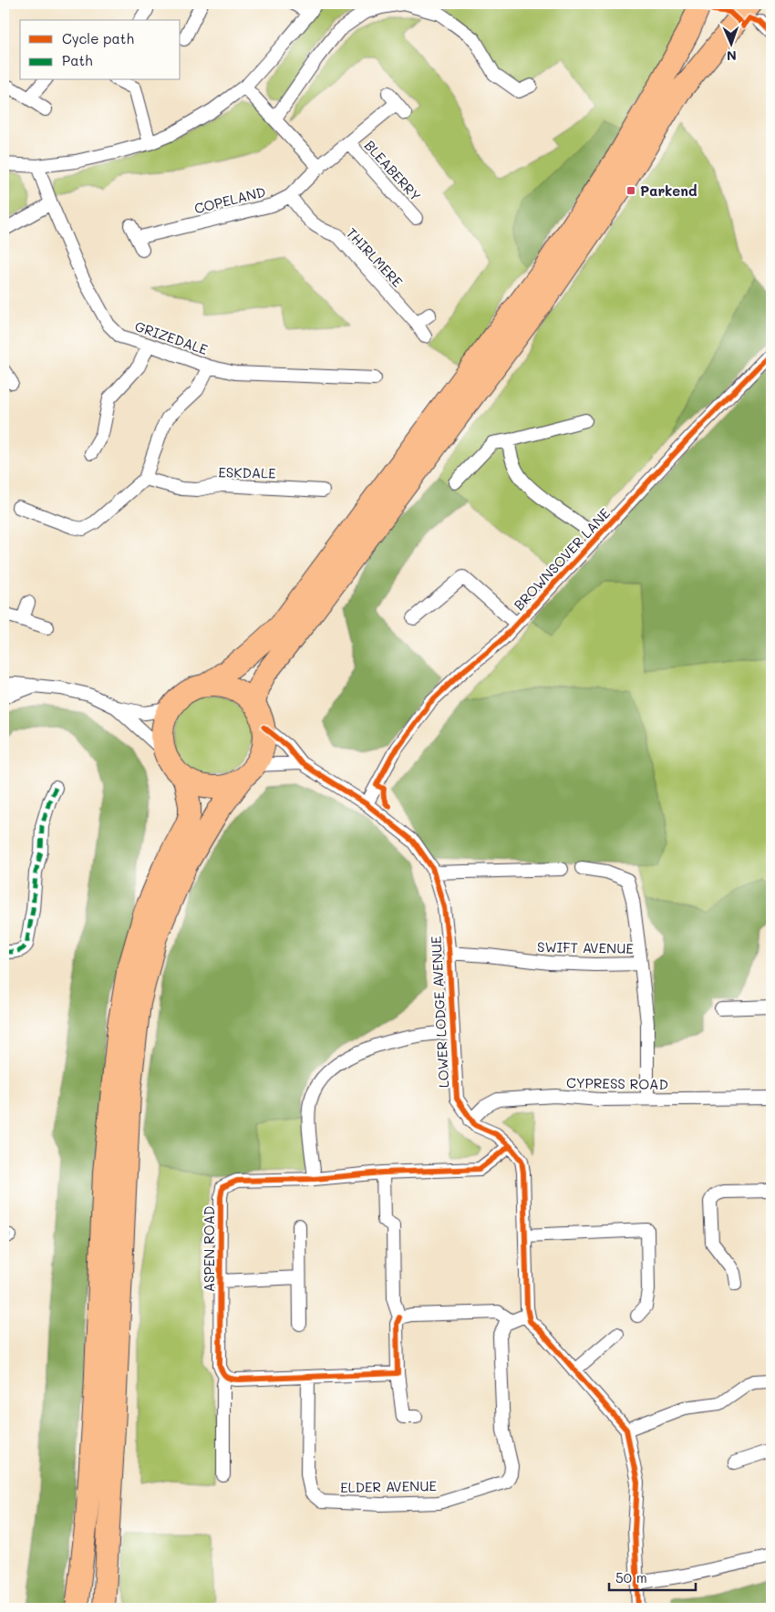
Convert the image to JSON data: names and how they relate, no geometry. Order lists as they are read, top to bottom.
{
  "streets": {
    "street": [
      "BLEABERRY",
      "COPELAND",
      "THIRLMERE",
      "GRIZEDALE",
      "ESKDALE",
      "BROWNSOVER LANE",
      "SWIFT AVENUE",
      "LOWER LODGE AVENUE",
      "CYPRESS ROAD",
      "ASPEN ROAD",
      "ELDER AVENUE"
    ]
  },
  "crossings": [
    ["BLEABERRY", "COPELAND"],
    ["COPELAND", "THIRLMERE"],
    ["BROWNSOVER LANE", "LOWER LODGE AVENUE"],
    ["SWIFT AVENUE", "LOWER LODGE AVENUE"],
    ["SWIFT AVENUE", "CYPRESS ROAD"],
    ["LOWER LODGE AVENUE", "CYPRESS ROAD"],
    ["LOWER LODGE AVENUE", "ASPEN ROAD"]
  ],
  "places": {
    "transit": ["Parkend"]
  },
  "legend": ["Cycle path", "Path"],
  "scale_bar": "50 m",
  "north": "bottom"
}
